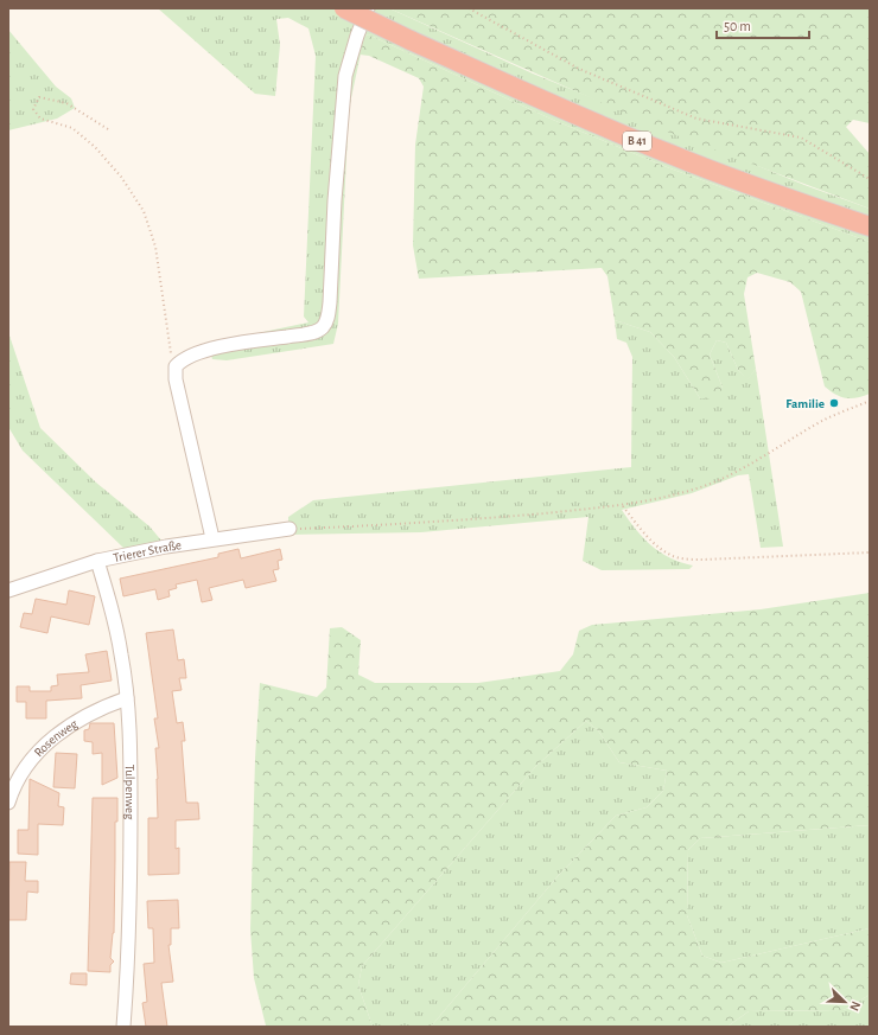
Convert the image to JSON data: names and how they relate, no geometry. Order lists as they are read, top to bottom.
{
  "streets": {
    "highway": ["B 41"],
    "street": ["Trierer Straße", "Rosenweg", "Tulpenweg"]
  },
  "crossings": [
    ["Trierer Straße", "Tulpenweg"],
    ["Rosenweg", "Tulpenweg"]
  ],
  "places": ["Familie"],
  "scale_bar": "50 m",
  "north": "bottom right"
}
